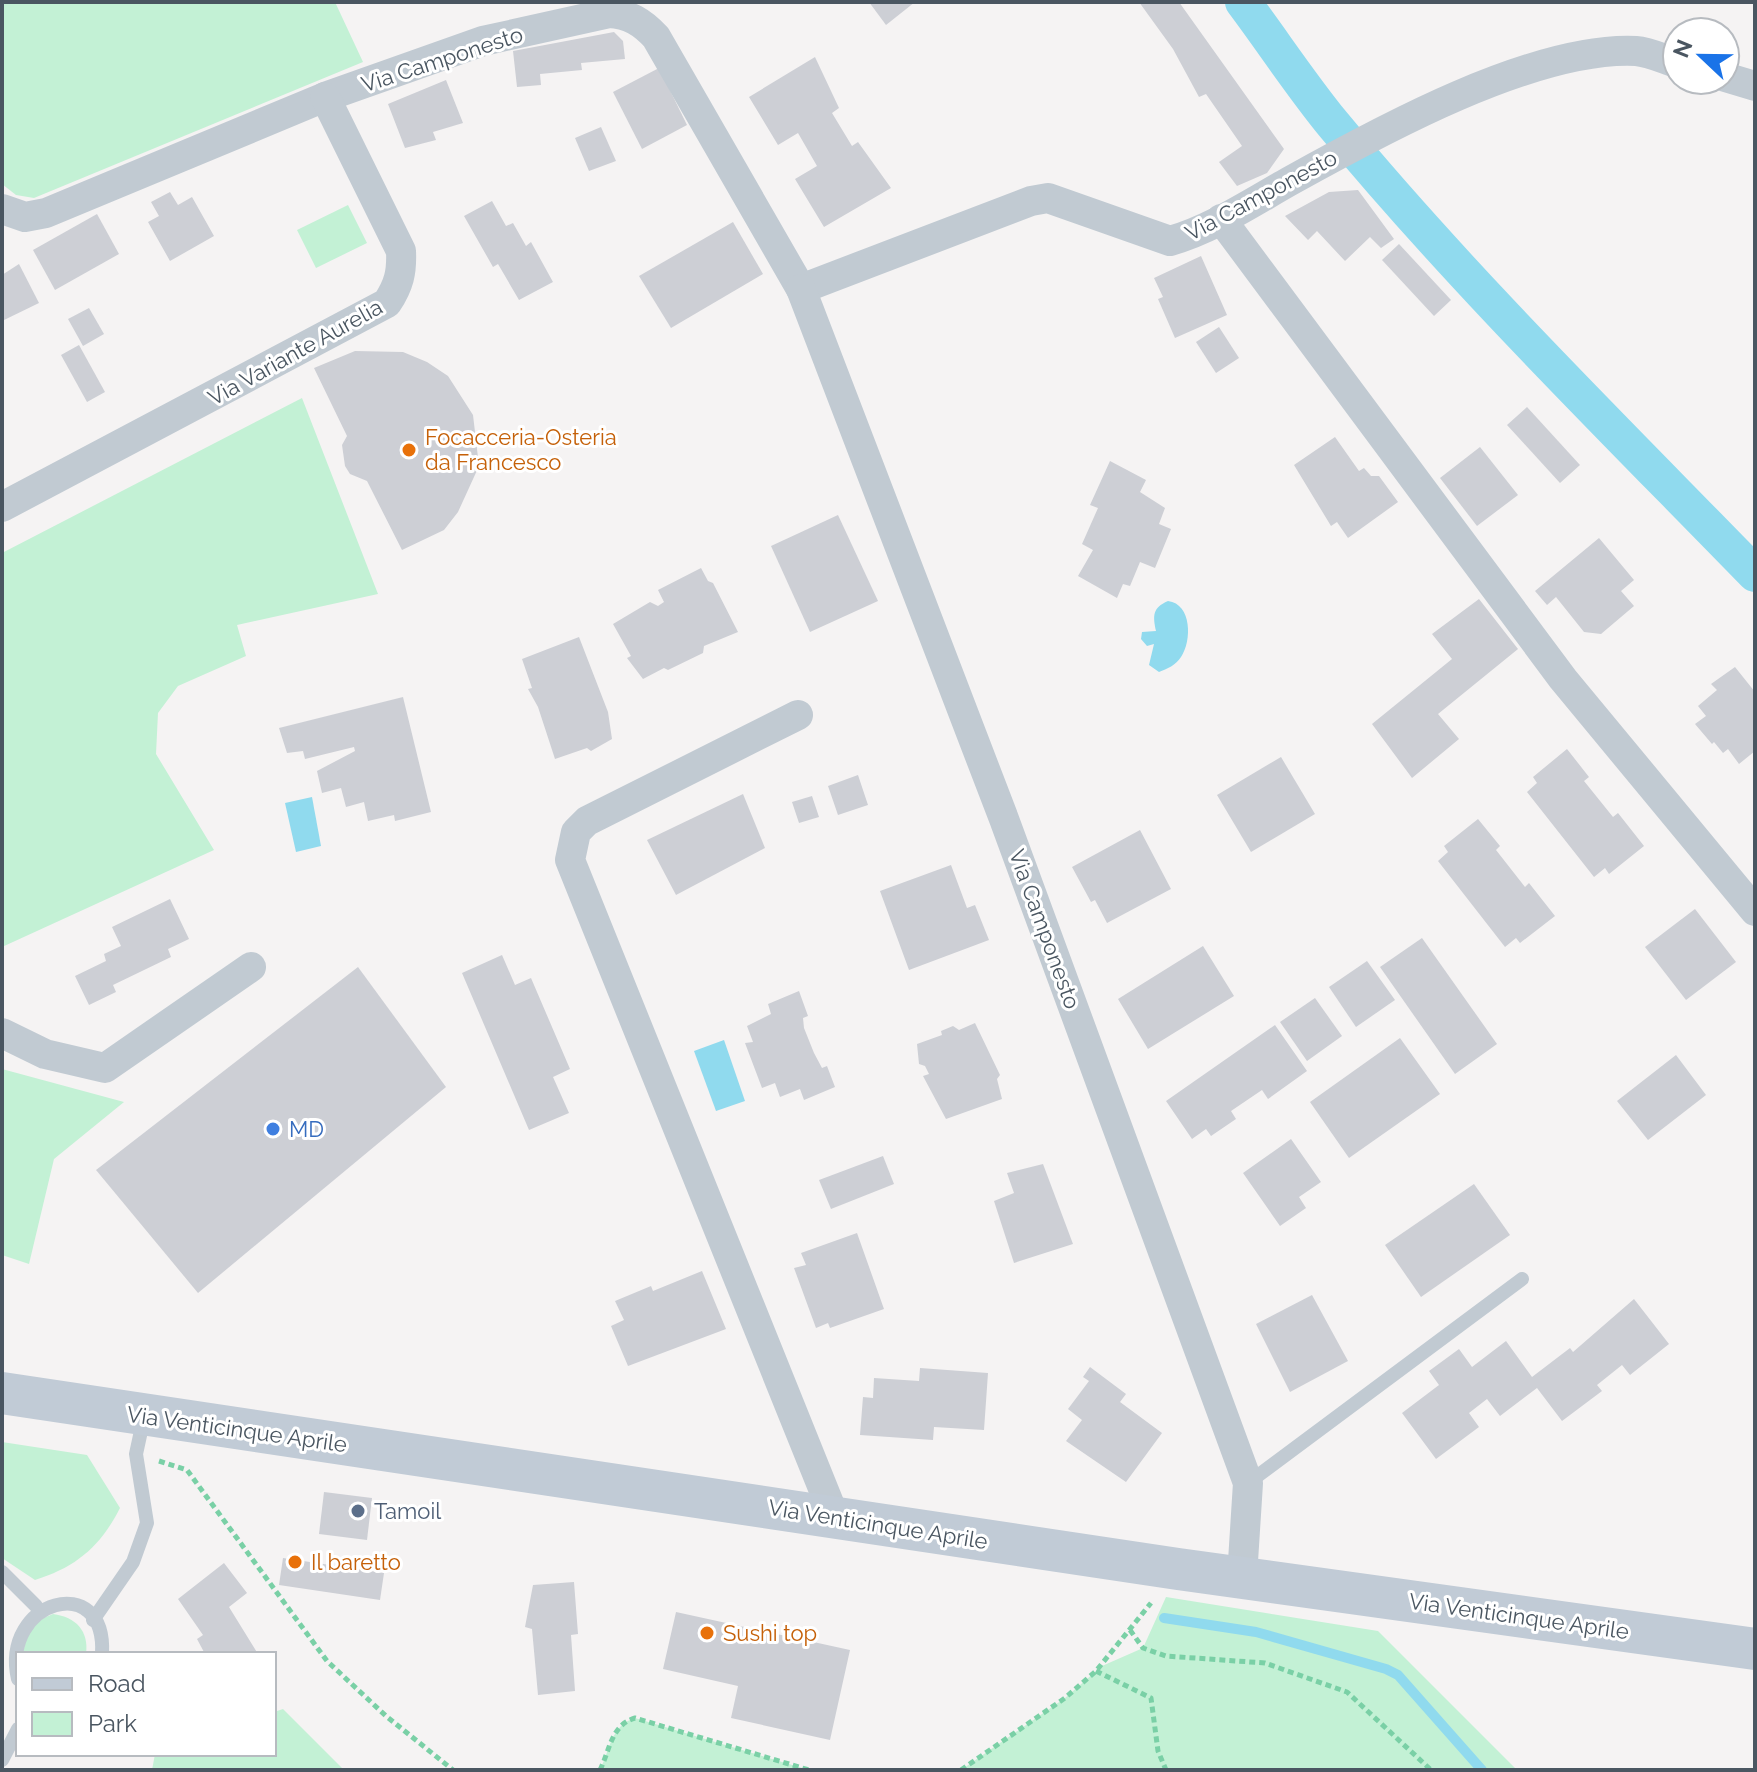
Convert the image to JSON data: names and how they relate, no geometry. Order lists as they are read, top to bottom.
{
  "streets": {
    "main road": ["Via Venticinque Aprile"],
    "street": ["Via Camponesto", "Via Variante Aurelia"]
  },
  "crossings": [
    ["Via Camponesto", "Via Variante Aurelia"],
    ["Via Camponesto", "Via Venticinque Aprile"]
  ],
  "places": [
    "Focacceria-Osteria da Francesco",
    "MD",
    "Tamoil",
    "Il baretto",
    "Sushi top"
  ],
  "legend": ["Road", "Park"],
  "north": "left"
}
